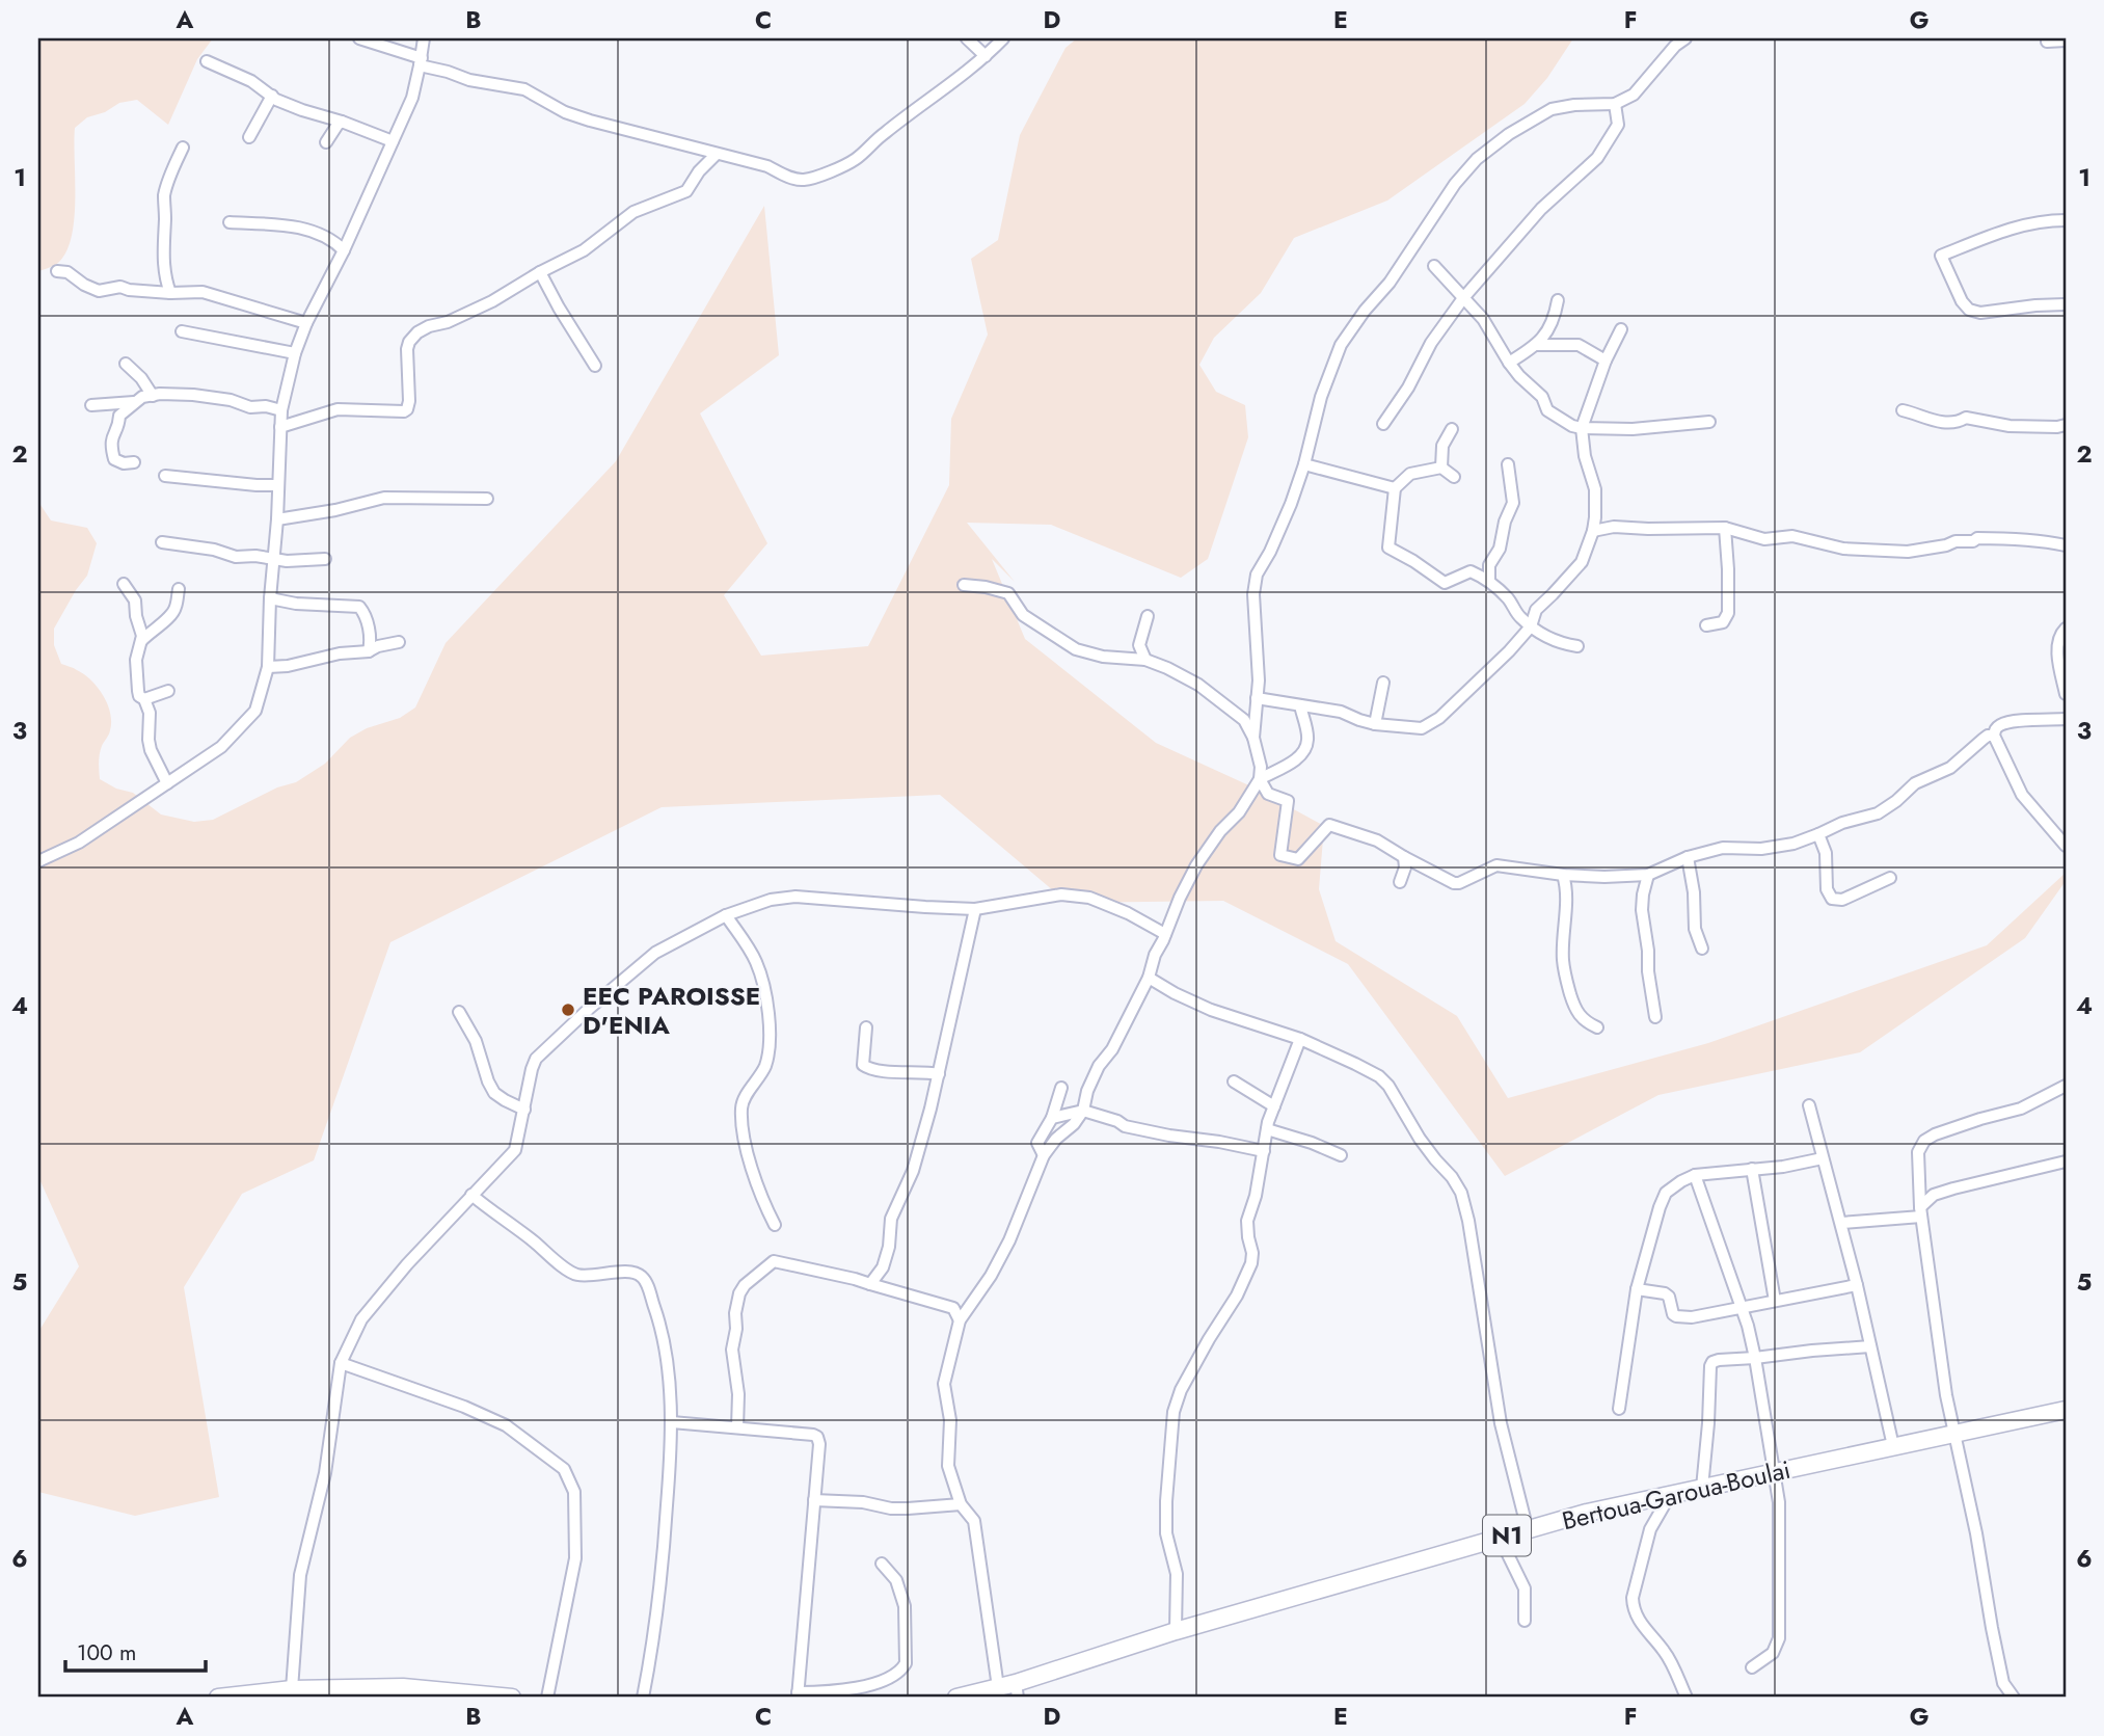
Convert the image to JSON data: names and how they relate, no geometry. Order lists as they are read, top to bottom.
{
  "streets": {
    "highway": ["Bertoua-Garoua-Boulai", "N1"]
  },
  "places": ["EEC PAROISSE D'ENIA"],
  "scale_bar": "100 m",
  "grid": {
    "columns": [
      "A",
      "B",
      "C",
      "D",
      "E",
      "F",
      "G"
    ],
    "rows": [
      "1",
      "2",
      "3",
      "4",
      "5",
      "6"
    ]
  }
}
